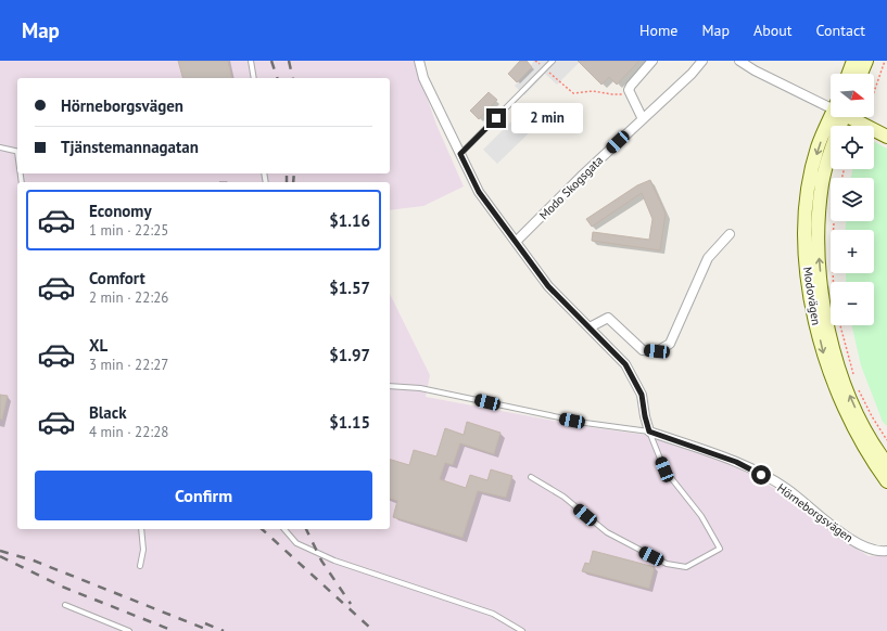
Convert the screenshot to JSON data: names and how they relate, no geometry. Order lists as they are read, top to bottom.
{
  "streets": {
    "main road": ["Modovägen"],
    "street": ["Modo Skogsgata", "Hörneborgsvägen"]
  },
  "north": "right",
  "page": {
    "header": "Map",
    "nav": [
      "Home",
      "Map",
      "About",
      "Contact"
    ],
    "map_buttons": ["+", "−"],
    "banner": ["Hörneborgsvägen", "Tjänstemannagatan"],
    "bubble": "2 min",
    "list": [
      {
        "name": "Economy",
        "note": "1 min · 22:25",
        "value": "$1.16"
      },
      {
        "name": "Comfort",
        "note": "2 min · 22:26",
        "value": "$1.57"
      },
      {
        "name": "XL",
        "note": "3 min · 22:27",
        "value": "$1.97"
      },
      {
        "name": "Black",
        "note": "4 min · 22:28",
        "value": "$1.15"
      }
    ],
    "buttons": "Confirm"
  }
}
